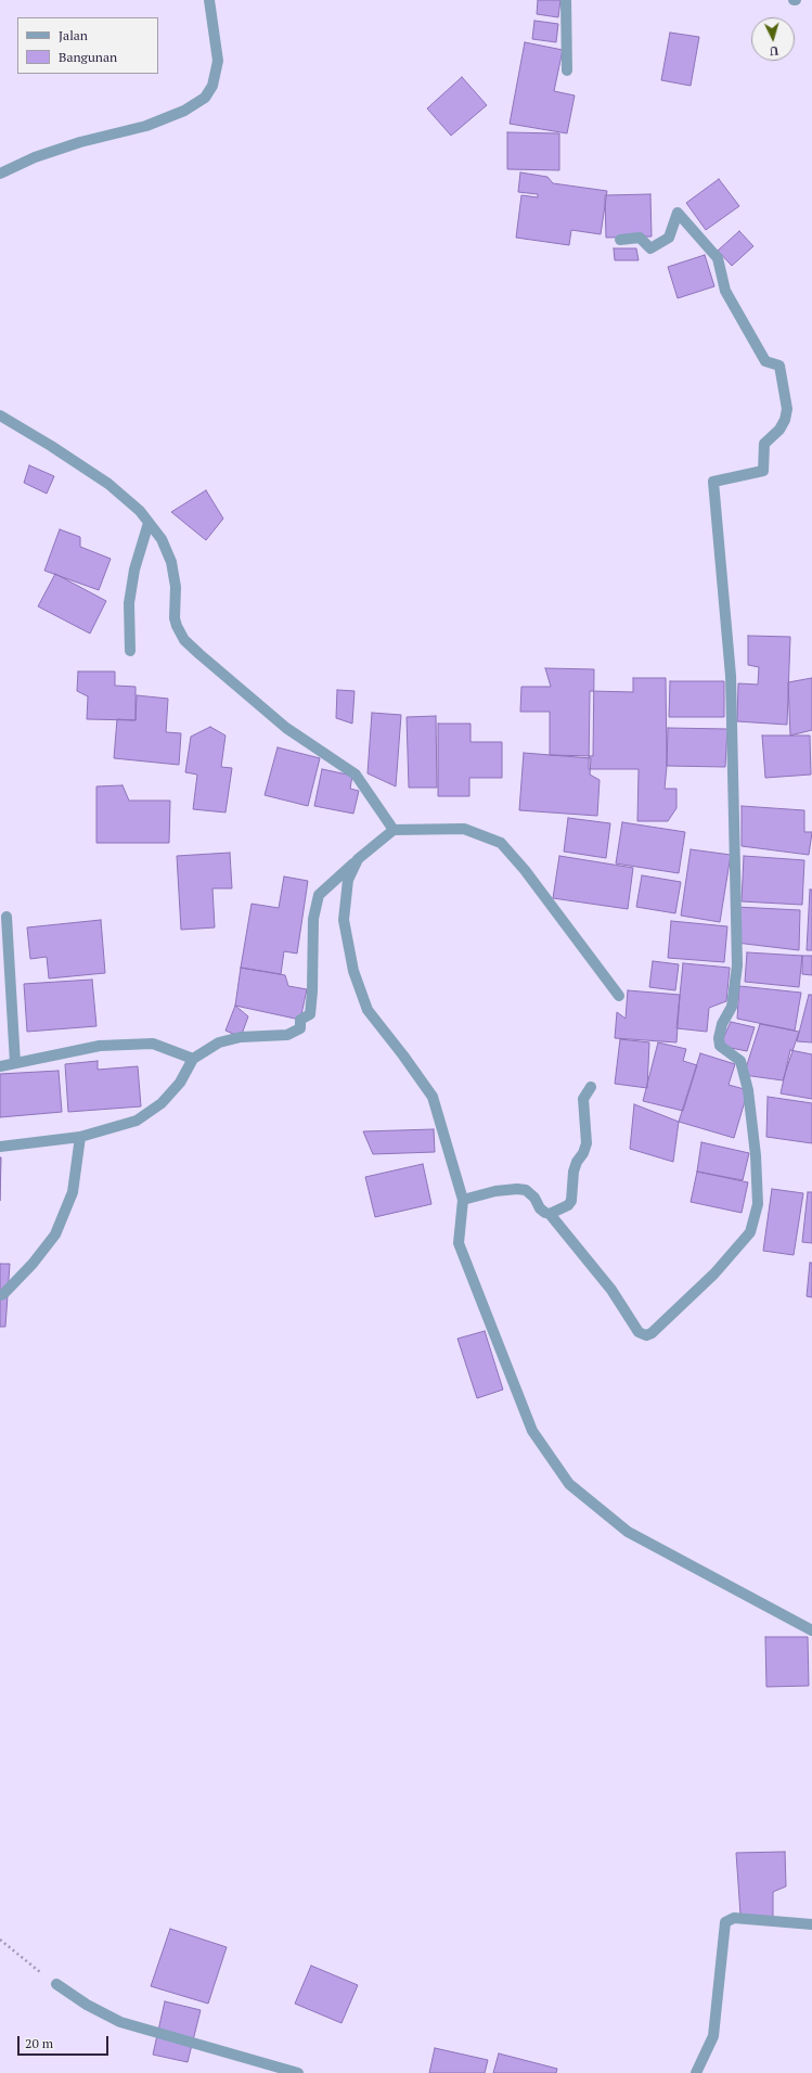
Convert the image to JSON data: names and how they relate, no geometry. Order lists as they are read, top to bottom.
{
  "legend": ["Jalan", "Bangunan"],
  "scale_bar": "20 m",
  "north": "bottom"
}
